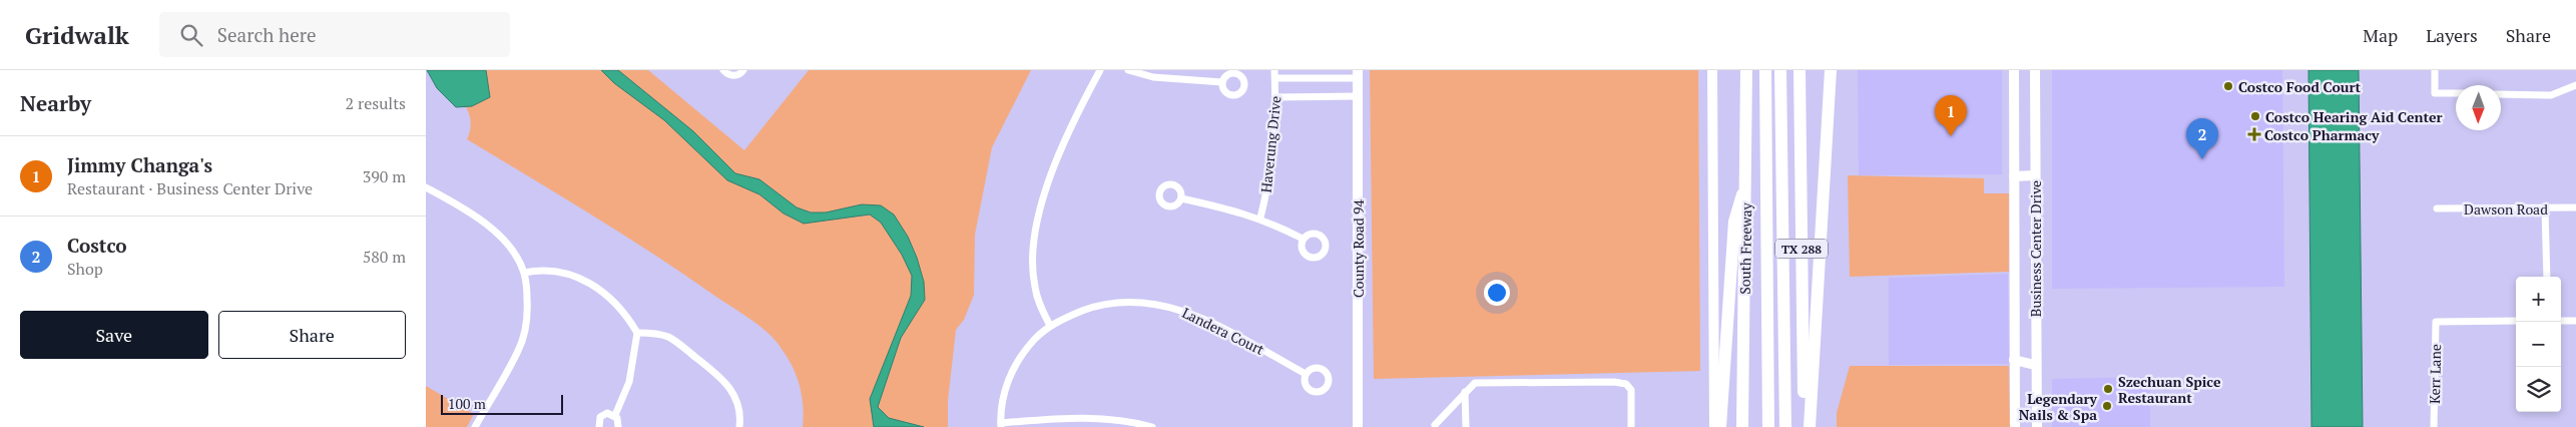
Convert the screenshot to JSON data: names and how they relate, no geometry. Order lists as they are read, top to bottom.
{
  "streets": {
    "highway": ["South Freeway", "TX 288"],
    "street": [
      "Haverung Drive",
      "Dawson Road",
      "County Road 94",
      "Business Center Drive",
      "Landera Court",
      "Kerr Lane"
    ]
  },
  "places": {
    "other": [
      "Costco Food Court",
      "Costco Hearing Aid Center",
      "Szechuan Spice Restaurant",
      "Legendary Nails & Spa"
    ],
    "health": ["Costco Pharmacy"]
  },
  "scale_bar": "100 m",
  "north": "bottom",
  "page": {
    "header": "Gridwalk",
    "search": "Search here",
    "nav": ["Map", "Layers", "Share"],
    "heading": ["Nearby", "2 results"],
    "pins": ["1", "2"],
    "list": [
      {
        "mark": "1",
        "name": "Jimmy Changa's",
        "note": "Restaurant · Business Center Drive",
        "value": "390 m"
      },
      {
        "mark": "2",
        "name": "Costco",
        "note": "Shop",
        "value": "580 m"
      }
    ],
    "map_buttons": ["+", "−"],
    "buttons": ["Save", "Share"],
    "scale": "100 m"
  }
}
